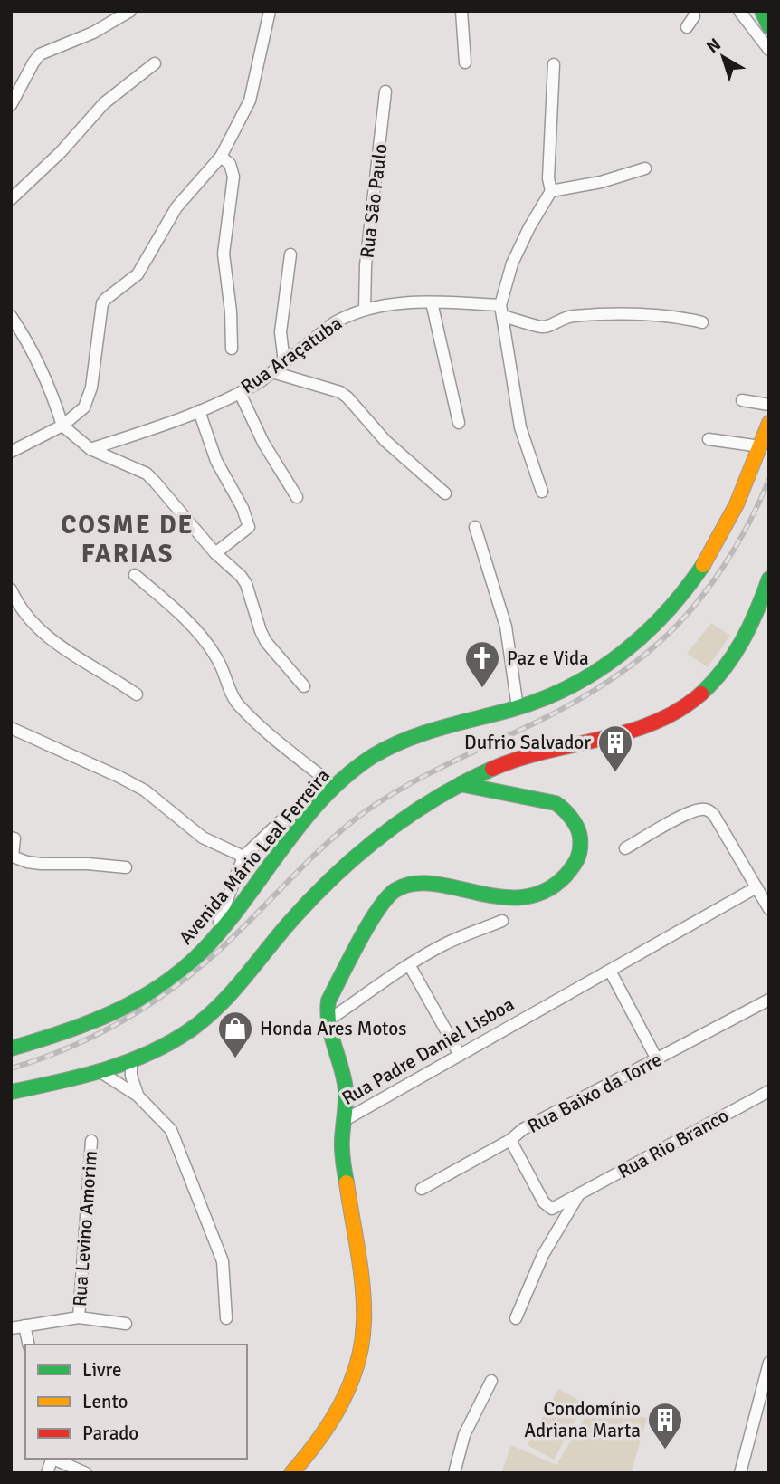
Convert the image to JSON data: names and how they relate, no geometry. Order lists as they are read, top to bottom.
{
  "streets": {
    "main road": ["Avenida Mário Leal Ferreira", "Rua Padre Daniel Lisboa"],
    "street": [
      "Rua São Paulo",
      "Rua Araçatuba",
      "Rua Baixo da Torre",
      "Rua Rio Branco",
      "Rua Levino Amorim"
    ]
  },
  "crossings": [
    ["Rua São Paulo", "Rua Araçatuba"],
    ["Rua Baixo da Torre", "Rua Rio Branco"]
  ],
  "districts": ["COSME DE FARIAS"],
  "places": {
    "church": ["Paz e Vida"],
    "building": ["Dufrio Salvador", "Condomínio Adriana Marta"],
    "shop": ["Honda Ares Motos"]
  },
  "legend": ["Livre", "Lento", "Parado"],
  "north": "top left"
}
